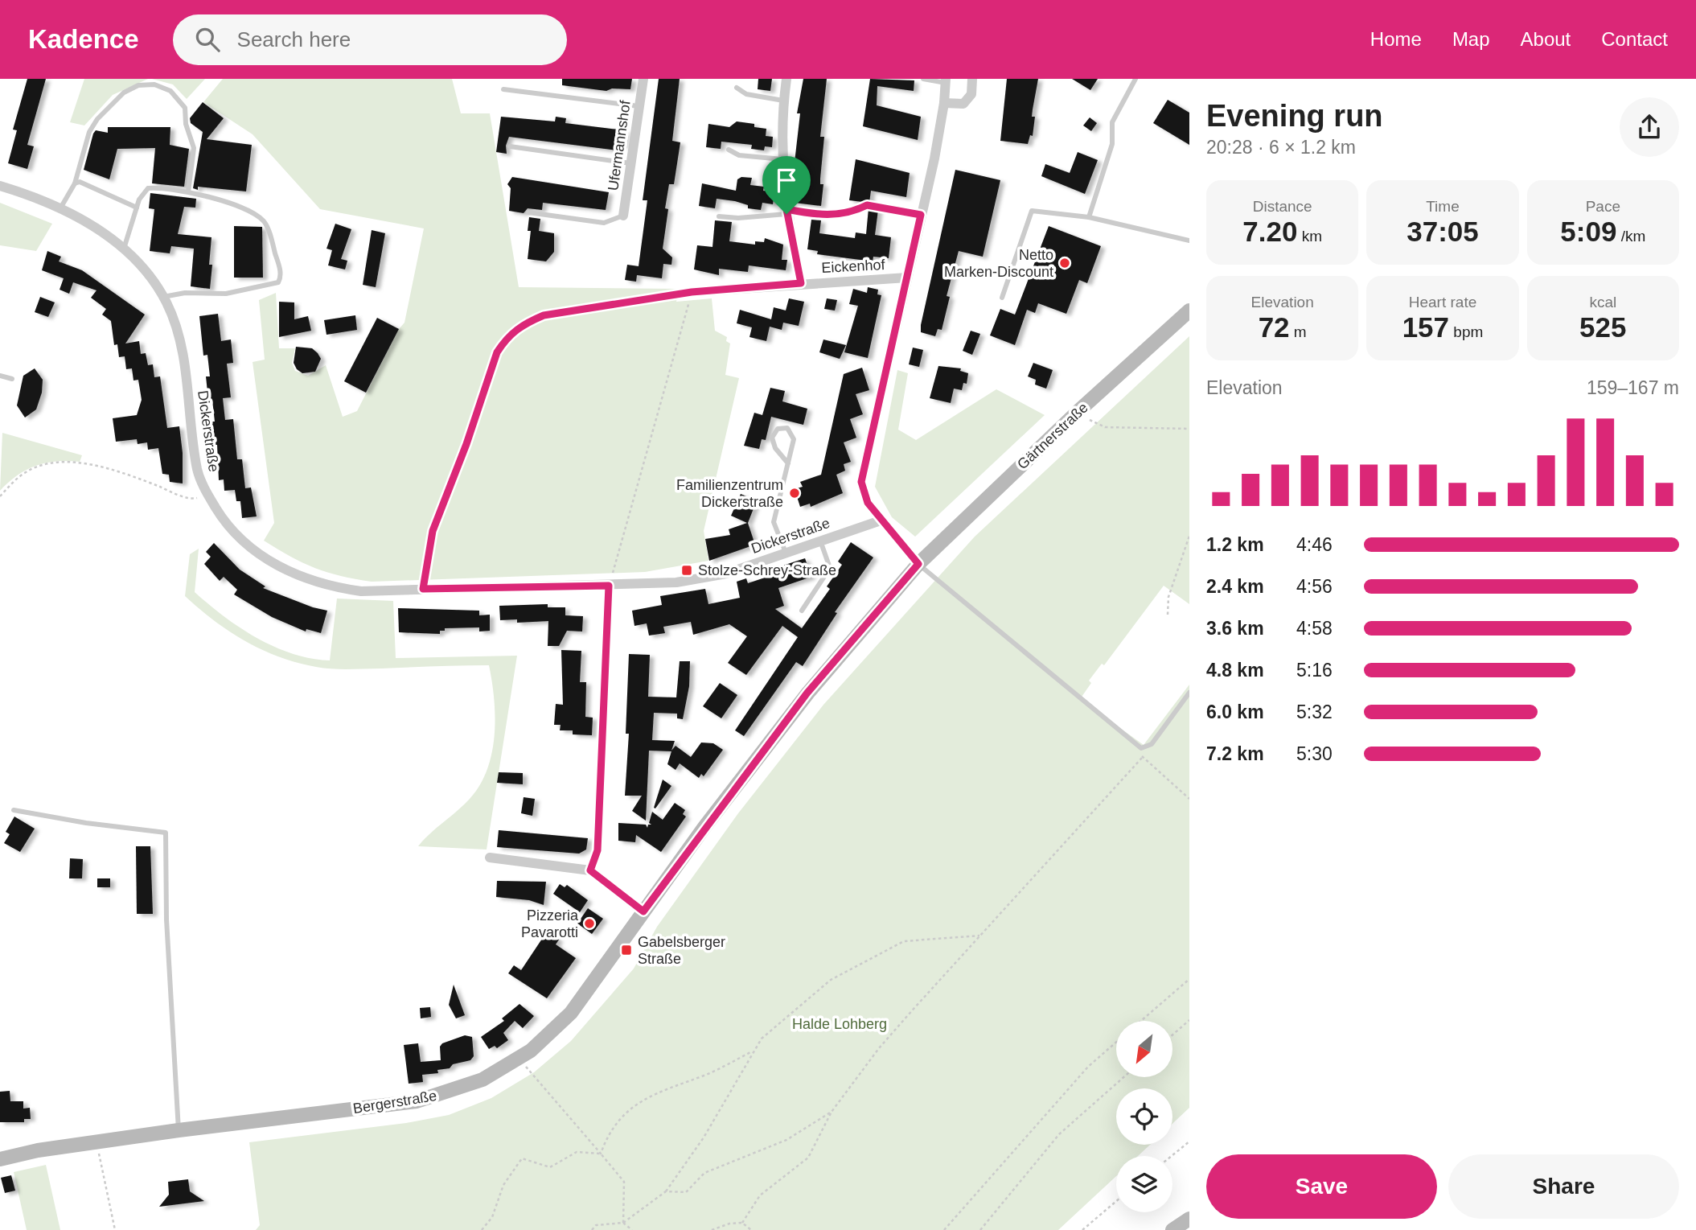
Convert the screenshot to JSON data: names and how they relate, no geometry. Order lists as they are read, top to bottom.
{
  "streets": {
    "main road": ["Gärtnerstraße", "Bergerstraße"],
    "street": ["Ufermannshof", "Eickenhof", "Dickerstraße"]
  },
  "crossings": [
    ["Gärtnerstraße", "Bergerstraße"]
  ],
  "parks": ["Halde Lohberg"],
  "places": {
    "other": ["Netto Marken-Discount", "Familienzentrum Dickerstraße", "Pizzeria Pavarotti"],
    "transit": ["Stolze-Schrey-Straße", "Gabelsberger Straße"]
  },
  "north": "bottom left",
  "page": {
    "header": "Kadence",
    "search": "Search here",
    "nav": [
      "Home",
      "Map",
      "About",
      "Contact"
    ],
    "heading": ["Evening run", "20:28 · 6 × 1.2 km"],
    "stats": [
      ["Distance", "7.20 km"],
      ["Time", "37:05"],
      ["Pace", "5:09 /km"],
      ["Elevation", "72 m"],
      ["Heart rate", "157 bpm"],
      ["kcal", "525"]
    ],
    "chart": ["Elevation", "159–167 m"],
    "list": [
      {
        "name": "1.2 km",
        "note": "4:46"
      },
      {
        "name": "2.4 km",
        "note": "4:56"
      },
      {
        "name": "3.6 km",
        "note": "4:58"
      },
      {
        "name": "4.8 km",
        "note": "5:16"
      },
      {
        "name": "6.0 km",
        "note": "5:32"
      },
      {
        "name": "7.2 km",
        "note": "5:30"
      }
    ],
    "buttons": ["Save", "Share"]
  }
}
